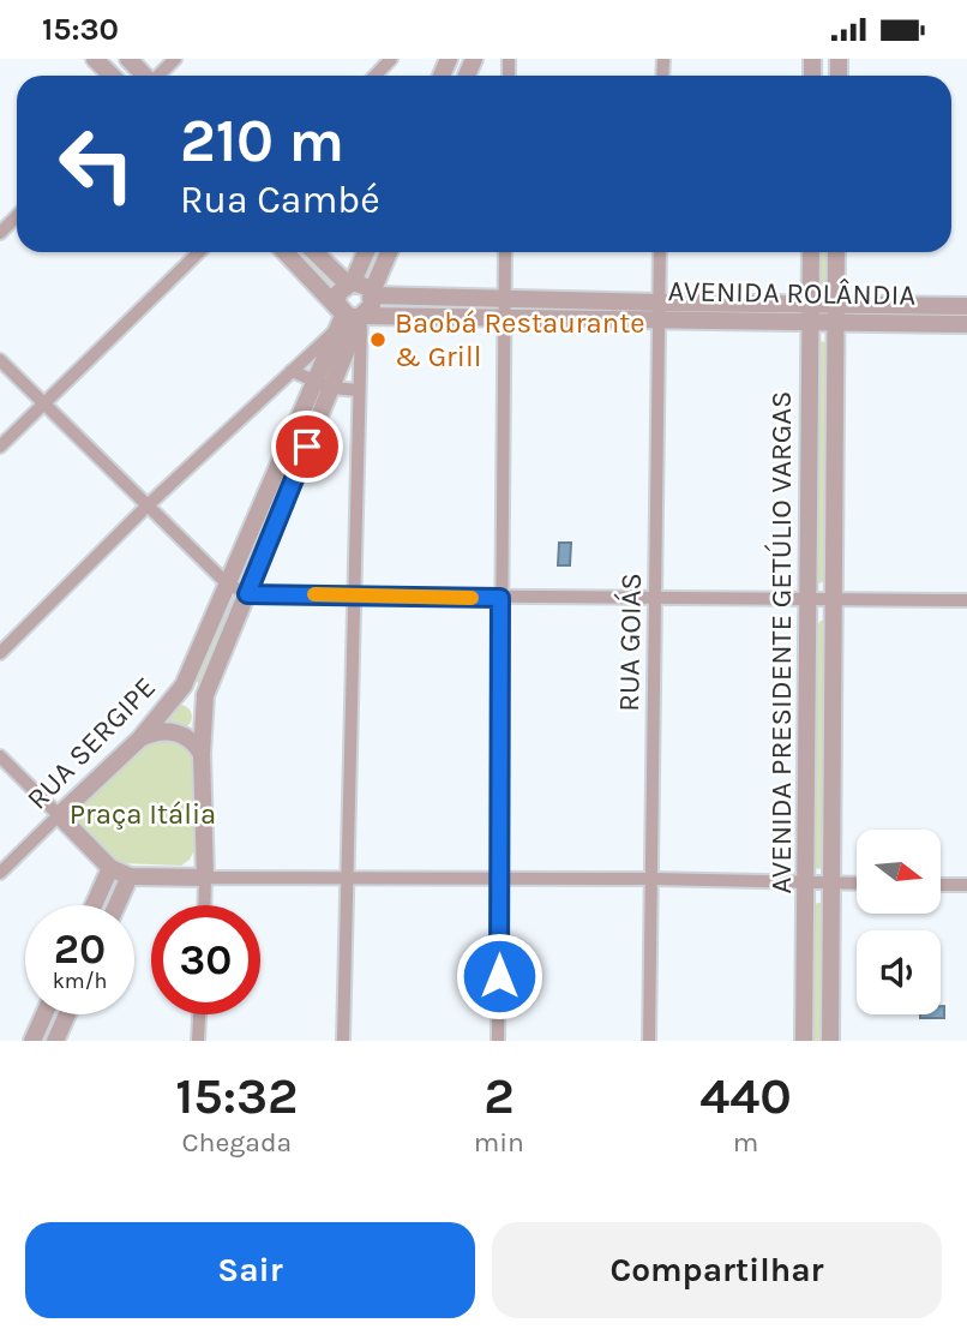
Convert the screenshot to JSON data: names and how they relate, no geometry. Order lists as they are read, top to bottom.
{
  "streets": {
    "street": [
      "AVENIDA ROLÂNDIA",
      "RUA GOIÁS",
      "AVENIDA PRESIDENTE GETÚLIO VARGAS",
      "RUA SERGIPE"
    ]
  },
  "crossings": [
    ["AVENIDA ROLÂNDIA", "RUA GOIÁS"],
    ["AVENIDA ROLÂNDIA", "AVENIDA PRESIDENTE GETÚLIO VARGAS"]
  ],
  "parks": ["Praça Itália"],
  "places": ["Baobá Restaurante & Grill"],
  "north": "right",
  "page": {
    "status": "15:30",
    "turn": ["210 m", "Rua Cambé"],
    "speed": "20 km/h",
    "limit": "30",
    "eta": [
      "15:32",
      "Chegada",
      "2",
      "min",
      "440",
      "m"
    ],
    "buttons": ["Sair", "Compartilhar"]
  }
}
